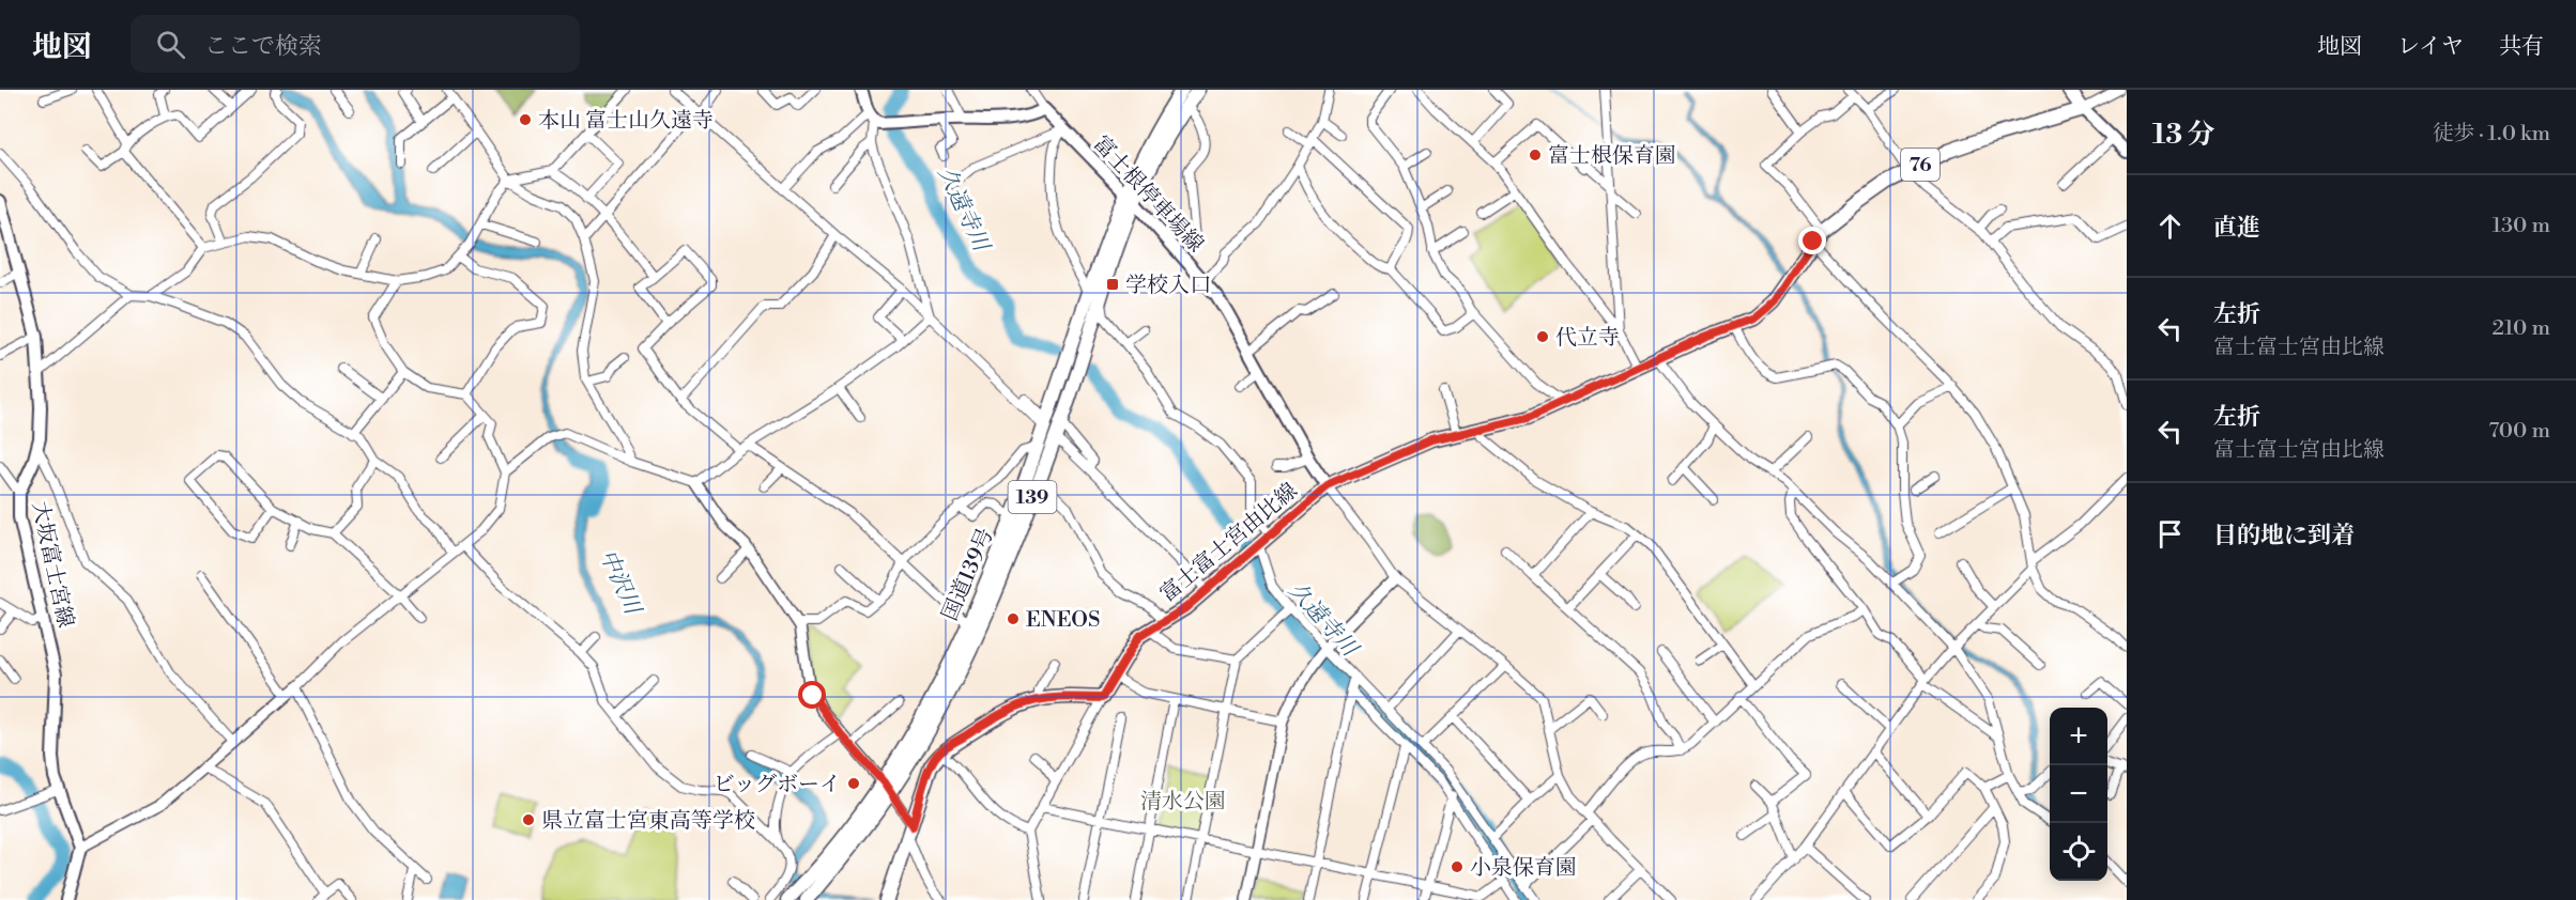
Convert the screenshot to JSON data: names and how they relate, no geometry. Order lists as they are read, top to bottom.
{
  "streets": {
    "main road": [
      "76",
      "富士根停車場線",
      "139",
      "富士富士宮由比線",
      "大坂富士宮線",
      "国道139号"
    ]
  },
  "crossings": [
    ["富士根停車場線", "富士富士宮由比線"],
    ["富士根停車場線", "国道139号"]
  ],
  "water": ["久遠寺川", "中沢川"],
  "parks": ["清水公園"],
  "places": {
    "other": [
      "本山 富士山久遠寺",
      "富士根保育園",
      "代立寺",
      "ENEOS",
      "ビッグボーイ",
      "県立富士宮東高等学校",
      "小泉保育園"
    ],
    "transit": ["学校入口"]
  },
  "page": {
    "header": "地図",
    "search": "ここで検索",
    "nav": ["地図", "レイヤ", "共有"],
    "heading": ["13 分", "徒歩 · 1.0 km"],
    "list": [
      ["直進", "130 m"],
      ["左折", "富士富士宮由比線", "210 m"],
      ["左折", "富士富士宮由比線", "700 m"],
      "目的地に到着"
    ],
    "map_buttons": ["+", "−"]
  }
}
